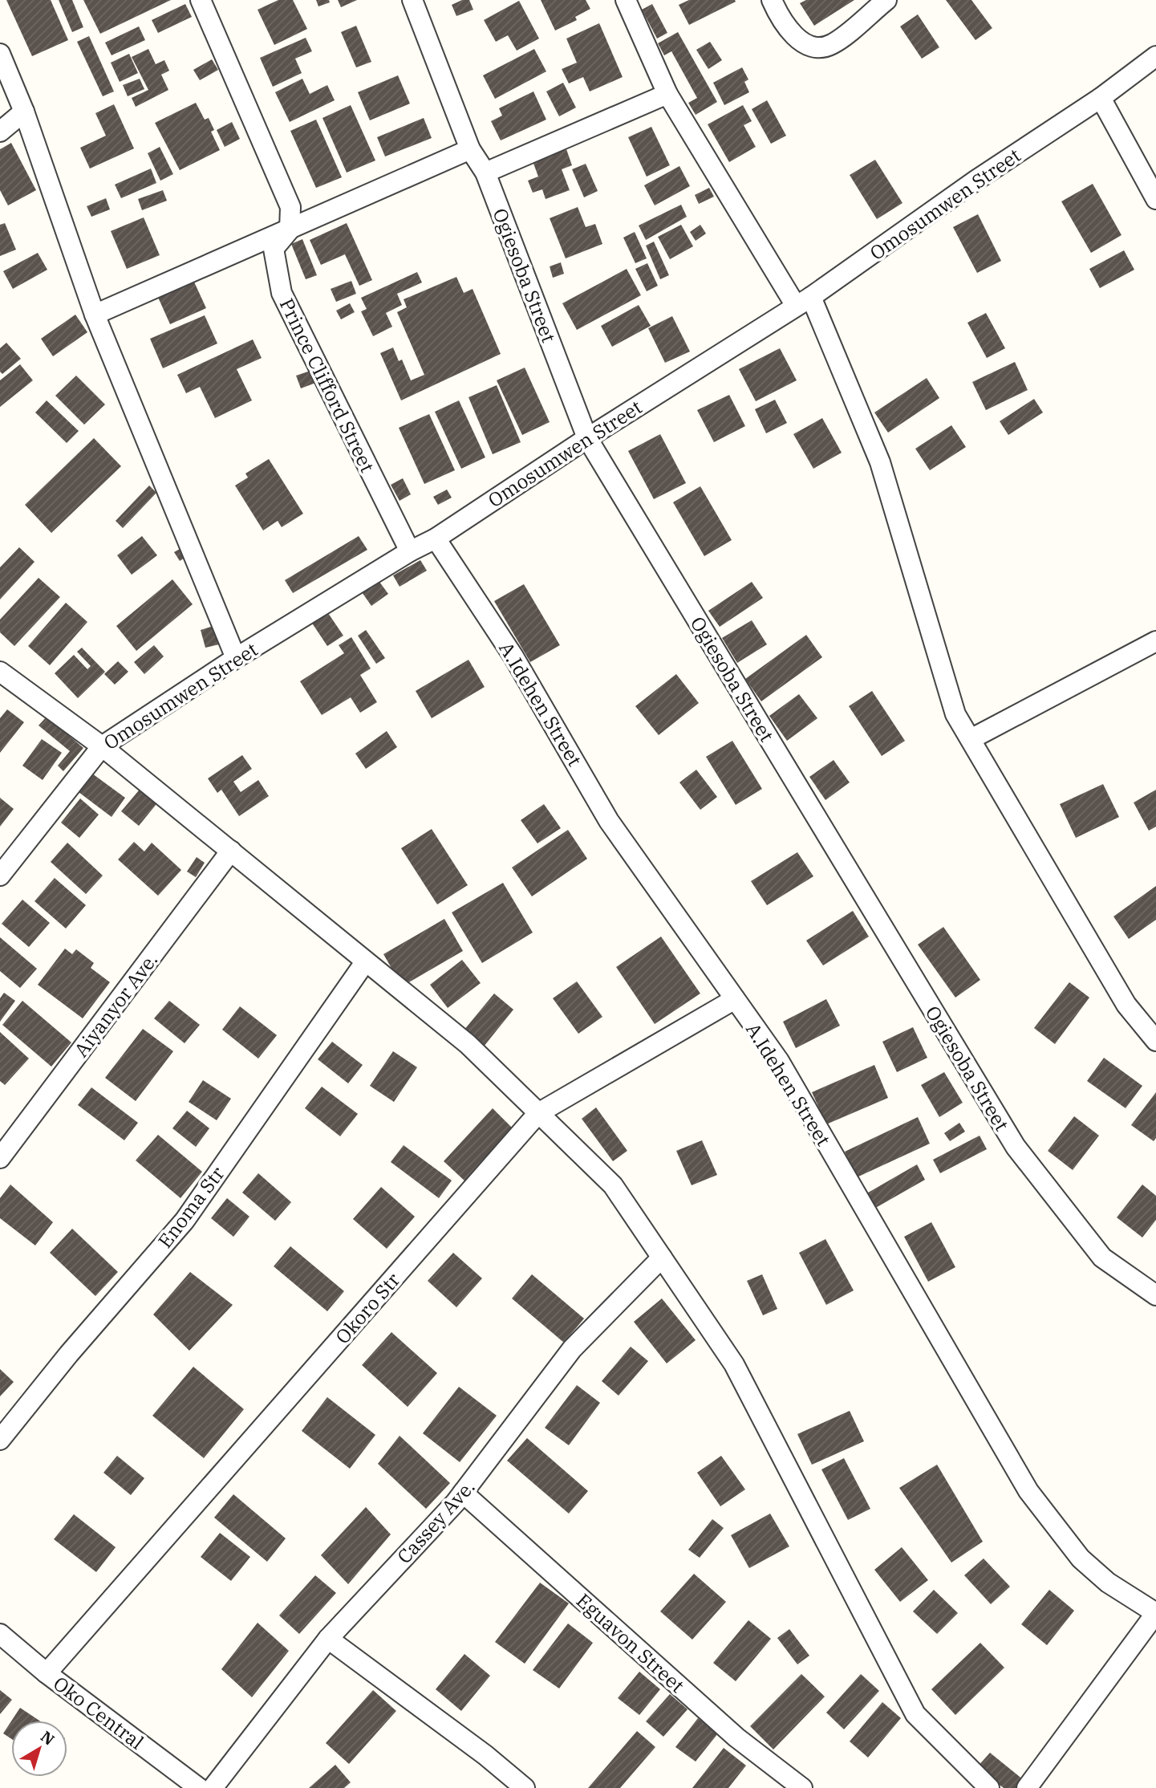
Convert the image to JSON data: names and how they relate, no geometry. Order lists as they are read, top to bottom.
{
  "streets": {
    "street": [
      "Omosumwen Street",
      "Ogiesoba Street",
      "Prince Clifford Street",
      "A.Idehen Street",
      "Aiyanyor Ave.",
      "Enoma Str",
      "Okoro Str",
      "Cassey Ave.",
      "Eguavon Street",
      "Oko Central"
    ]
  },
  "crossings": [
    ["Omosumwen Street", "Ogiesoba Street"],
    ["Omosumwen Street", "Prince Clifford Street"],
    ["Omosumwen Street", "A.Idehen Street"],
    ["A.Idehen Street", "Okoro Str"],
    ["Okoro Str", "Oko Central"],
    ["Cassey Ave.", "Eguavon Street"]
  ],
  "north": "top right"
}
